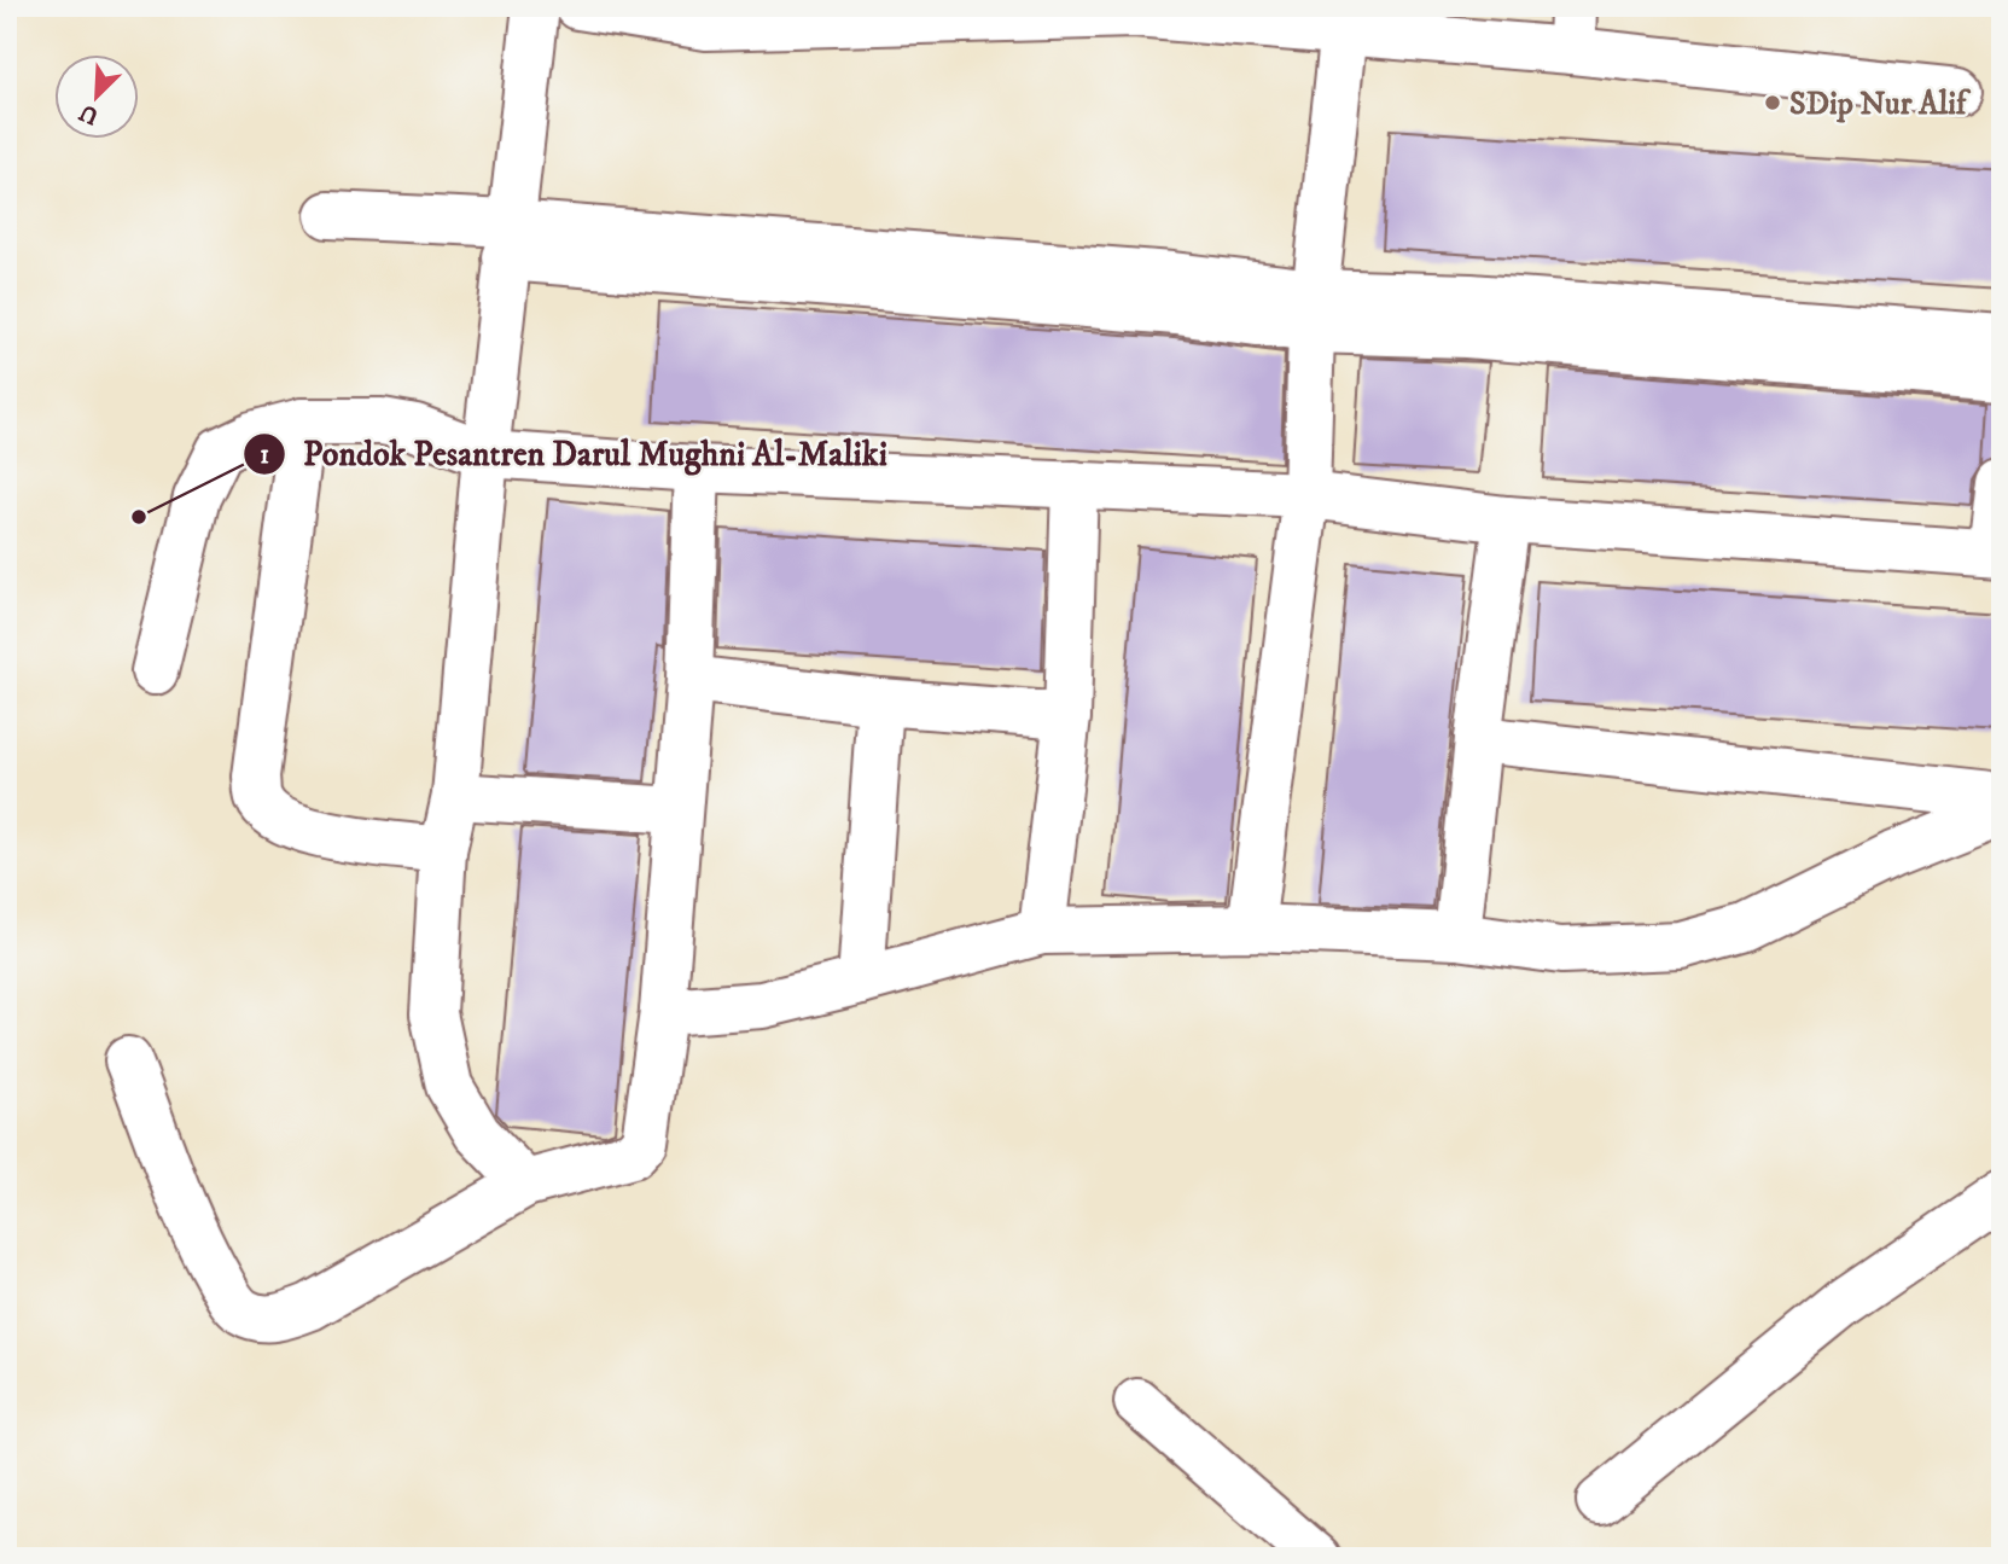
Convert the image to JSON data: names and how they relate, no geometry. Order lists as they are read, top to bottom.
{
  "places": ["SDip Nur Alif", "Pondok Pesantren Darul Mughni Al-Maliki"],
  "north": "bottom left"
}
